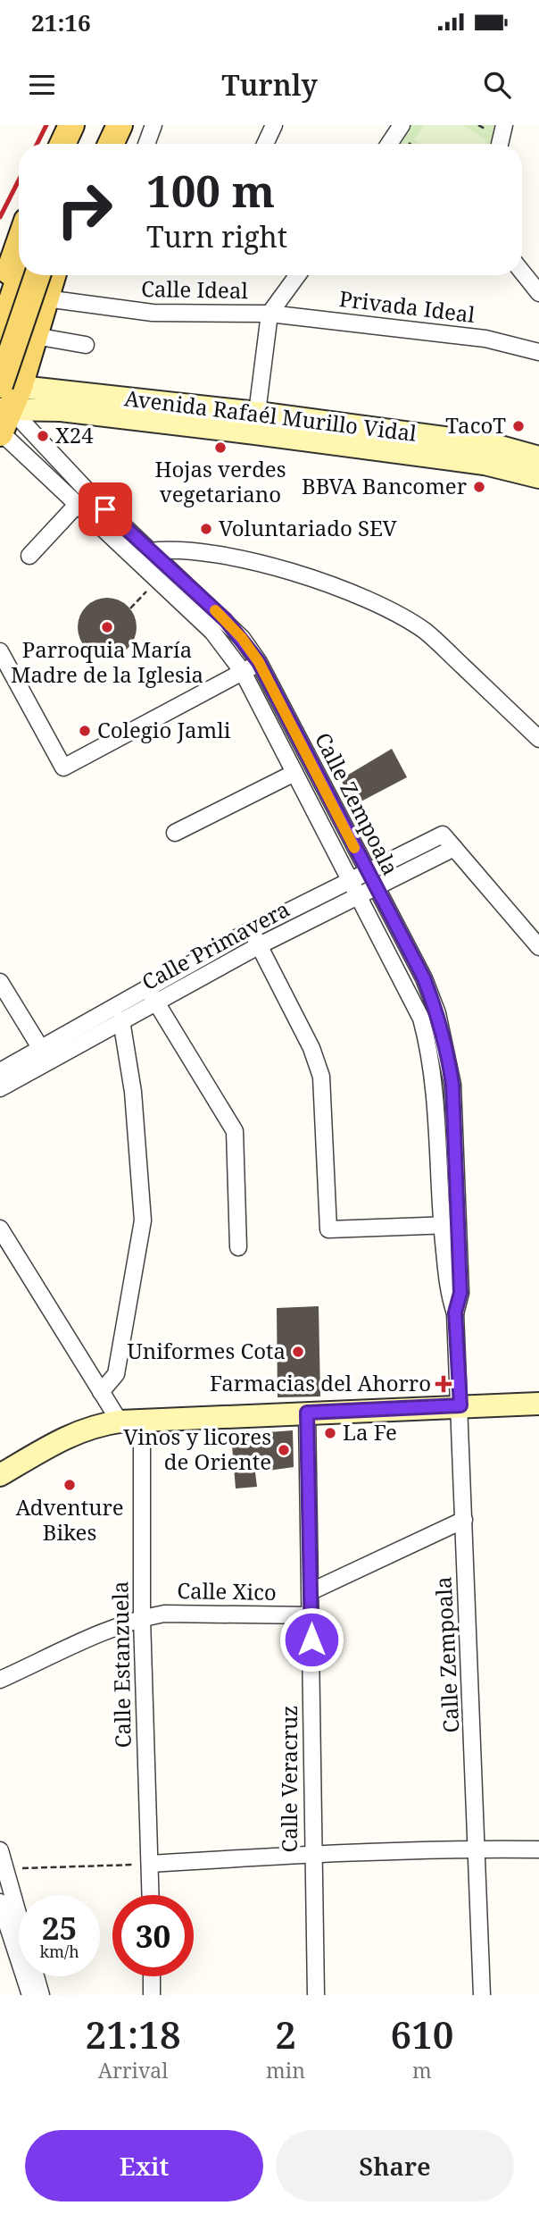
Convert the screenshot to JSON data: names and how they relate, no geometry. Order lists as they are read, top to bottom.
{
  "streets": {
    "main road": ["Avenida Rafaél Murillo Vidal"],
    "street": [
      "Calle Ideal",
      "Privada Ideal",
      "Calle Zempoala",
      "Calle Primavera",
      "Calle Xico",
      "Calle Estanzuela",
      "Calle Veracruz"
    ]
  },
  "crossings": [
    ["Calle Ideal", "Privada Ideal"],
    ["Avenida Rafaél Murillo Vidal", "Calle Zempoala"],
    ["Calle Zempoala", "Calle Primavera"],
    ["Calle Xico", "Calle Estanzuela"],
    ["Calle Xico", "Calle Veracruz"]
  ],
  "places": {
    "other": [
      "TacoT",
      "X24",
      "Hojas verdes vegetariano",
      "BBVA Bancomer",
      "Voluntariado SEV",
      "Parroquia María Madre de la Iglesia",
      "Colegio Jamli",
      "Uniformes Cota",
      "La Fe",
      "Vinos y licores de Oriente",
      "Adventure Bikes"
    ],
    "health": ["Farmacias del Ahorro"]
  },
  "page": {
    "status": "21:16",
    "header": "Turnly",
    "turn": ["100 m", "Turn right"],
    "speed": "25 km/h",
    "limit": "30",
    "eta": [
      "21:18",
      "Arrival",
      "2",
      "min",
      "610",
      "m"
    ],
    "buttons": ["Exit", "Share"]
  }
}
